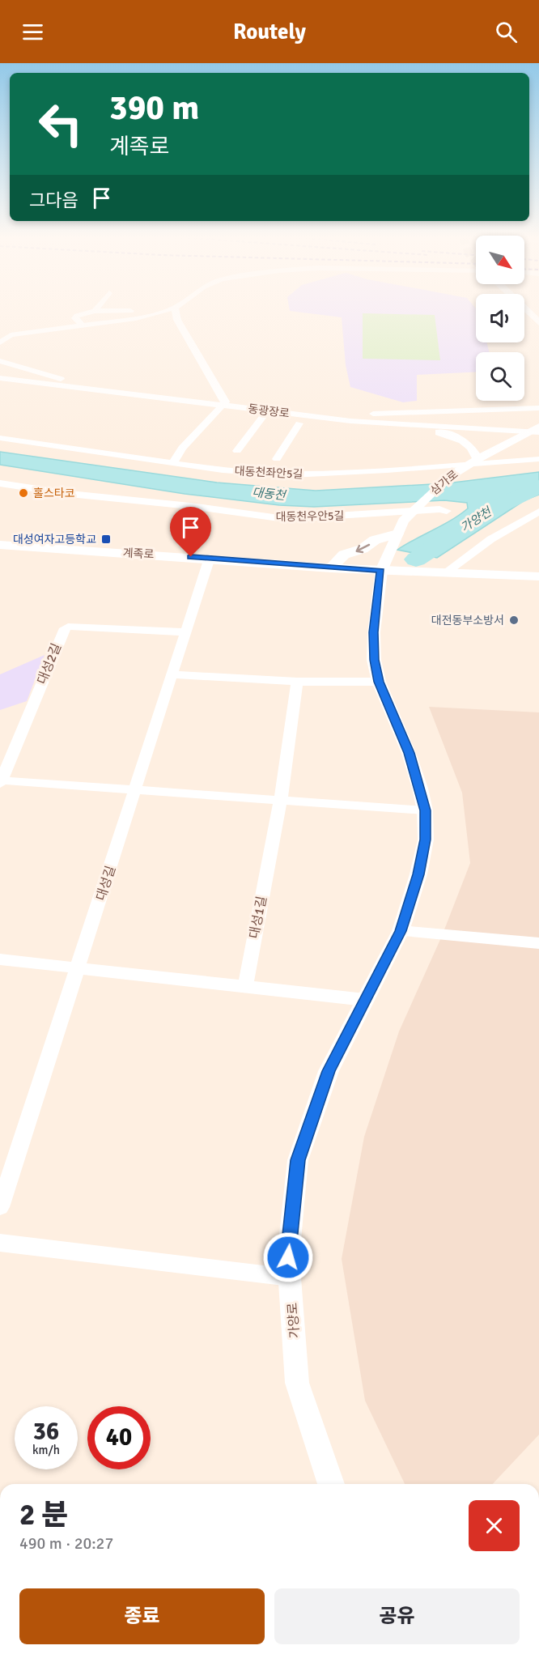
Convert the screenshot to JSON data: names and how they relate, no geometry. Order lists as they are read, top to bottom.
{
  "streets": {
    "main road": ["계족로"],
    "street": [
      "동광장로",
      "대동천좌안5길",
      "삼가로",
      "대동천우안5길",
      "대성2길",
      "대성길",
      "대성1길",
      "가양로"
    ]
  },
  "crossings": [
    ["동광장로", "삼가로"],
    ["삼가로", "계족로"],
    ["삼가로", "가양로"],
    ["계족로", "대성길"],
    ["계족로", "가양로"],
    ["대성2길", "대성길"]
  ],
  "water": ["대동천", "가양천"],
  "places": {
    "other": ["홀스타코", "대전동부소방서"],
    "transit": ["대성여자고등학교"]
  },
  "north": "bottom right",
  "page": {
    "header": "Routely",
    "turn": ["390 m", "계족로"],
    "then": "그다음",
    "speed": "36 km/h",
    "limit": "40",
    "heading": ["2 분", "490 m · 20:27"],
    "buttons": ["종료", "공유"]
  }
}
